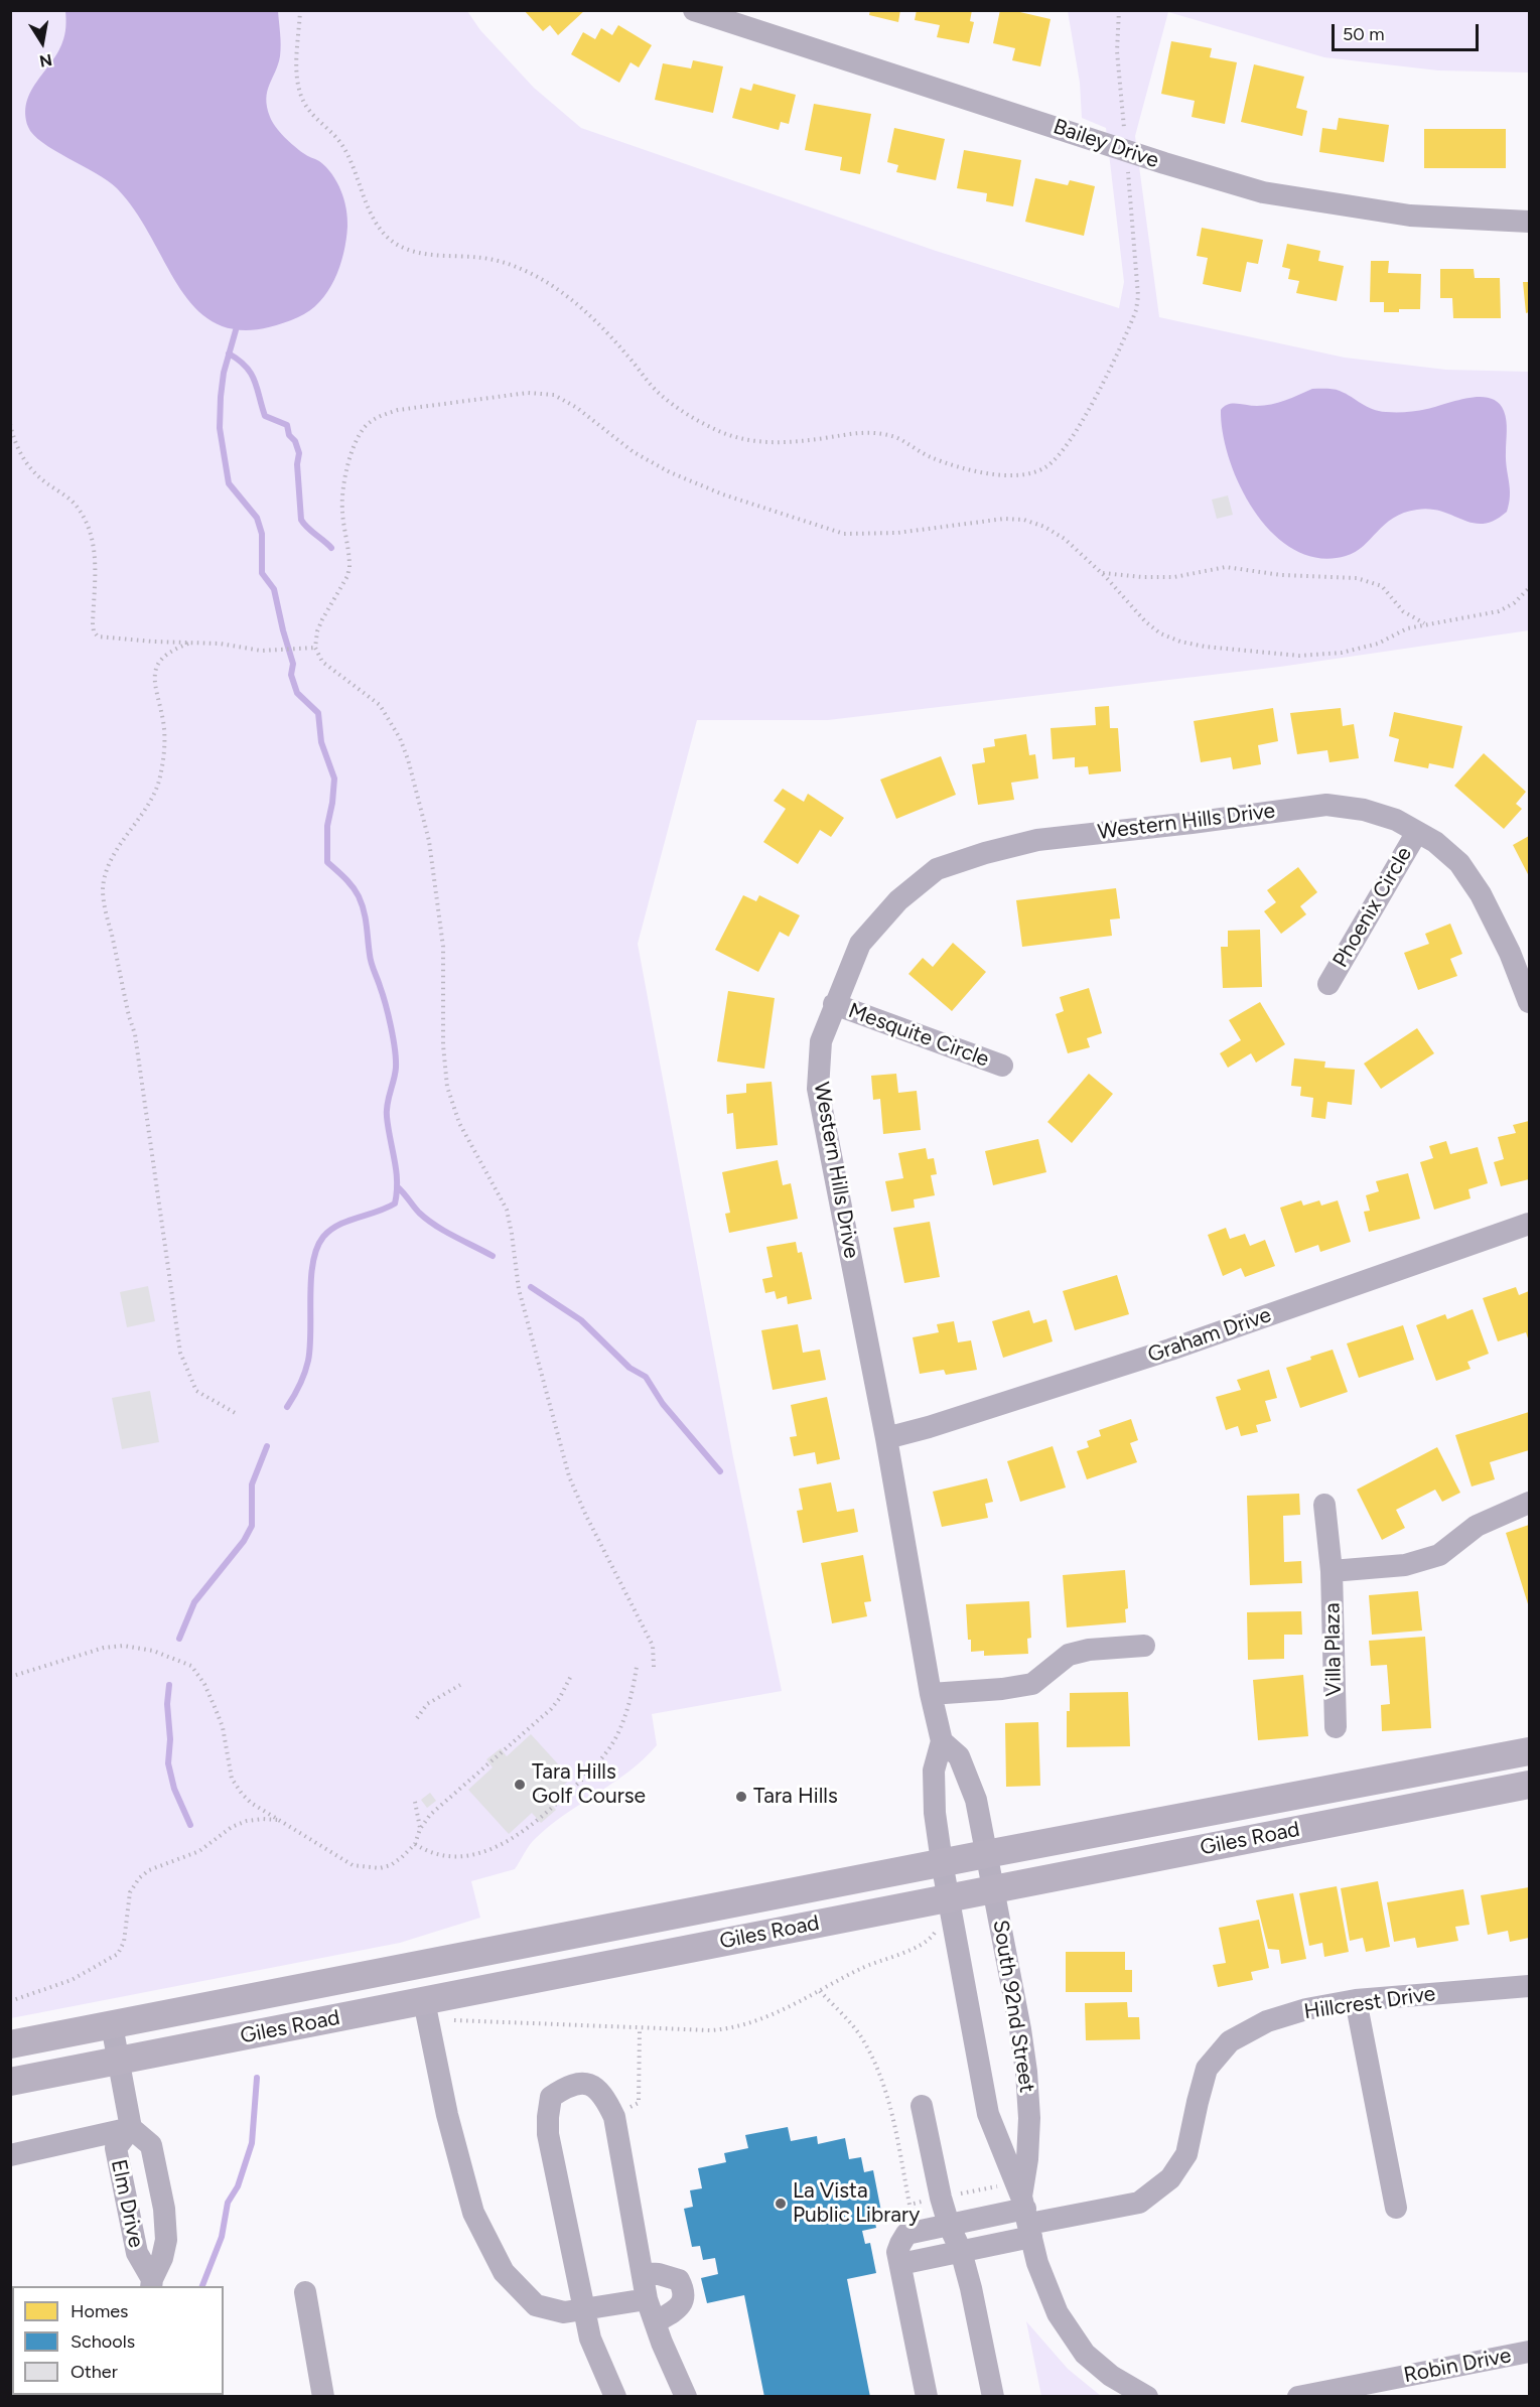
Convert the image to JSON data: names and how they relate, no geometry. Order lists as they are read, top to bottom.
{
  "streets": {
    "main road": ["Giles Road"],
    "street": [
      "Bailey Drive",
      "Western Hills Drive",
      "Phoenix Circle",
      "Mesquite Circle",
      "Graham Drive",
      "Villa Plaza",
      "Hillcrest Drive",
      "South 92nd Street",
      "Elm Drive",
      "Robin Drive"
    ]
  },
  "crossings": [
    ["Western Hills Drive", "Phoenix Circle"],
    ["Western Hills Drive", "Mesquite Circle"],
    ["Western Hills Drive", "Graham Drive"],
    ["Western Hills Drive", "Giles Road"],
    ["Western Hills Drive", "South 92nd Street"],
    ["Giles Road", "South 92nd Street"],
    ["Giles Road", "Elm Drive"],
    ["Hillcrest Drive", "South 92nd Street"]
  ],
  "places": ["Tara Hills Golf Course", "Tara Hills", "La Vista Public Library"],
  "legend": ["Homes", "Schools", "Other"],
  "scale_bar": "50 m",
  "north": "bottom"
}
